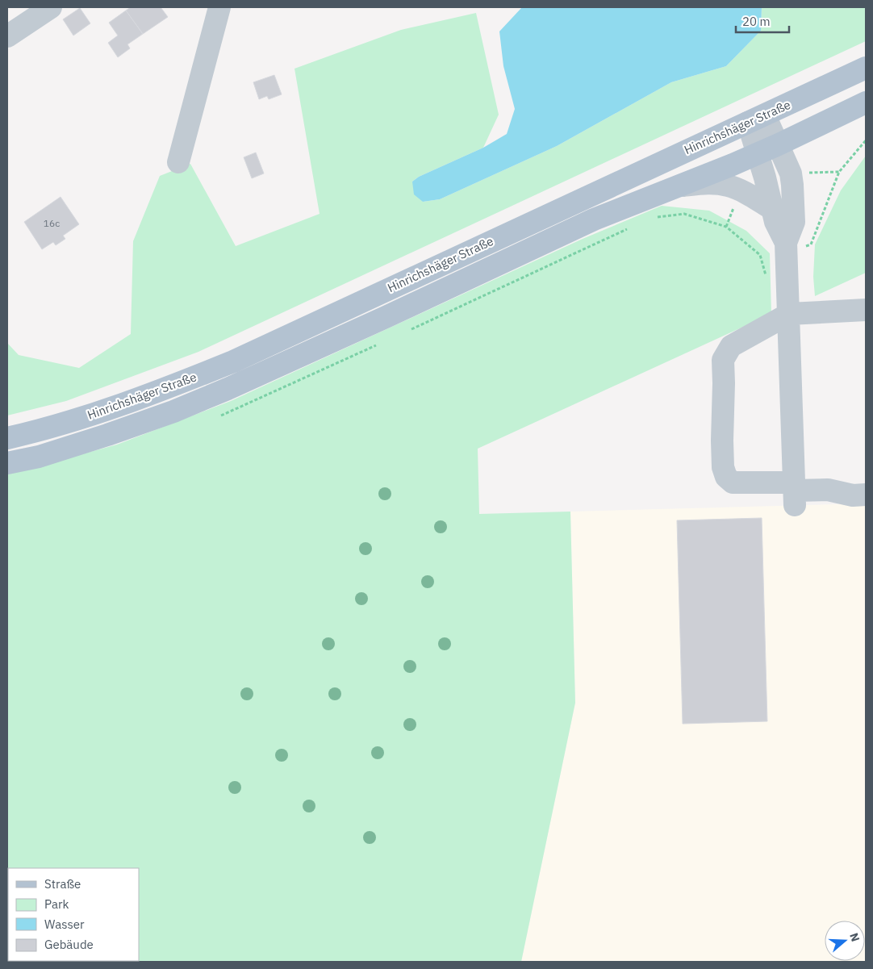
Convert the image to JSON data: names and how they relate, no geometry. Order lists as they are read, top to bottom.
{
  "streets": {
    "main road": ["Hinrichshäger Straße"]
  },
  "house_numbers": ["16c"],
  "legend": [
    "Straße",
    "Park",
    "Wasser",
    "Gebäude"
  ],
  "scale_bar": "20 m",
  "north": "right"
}
